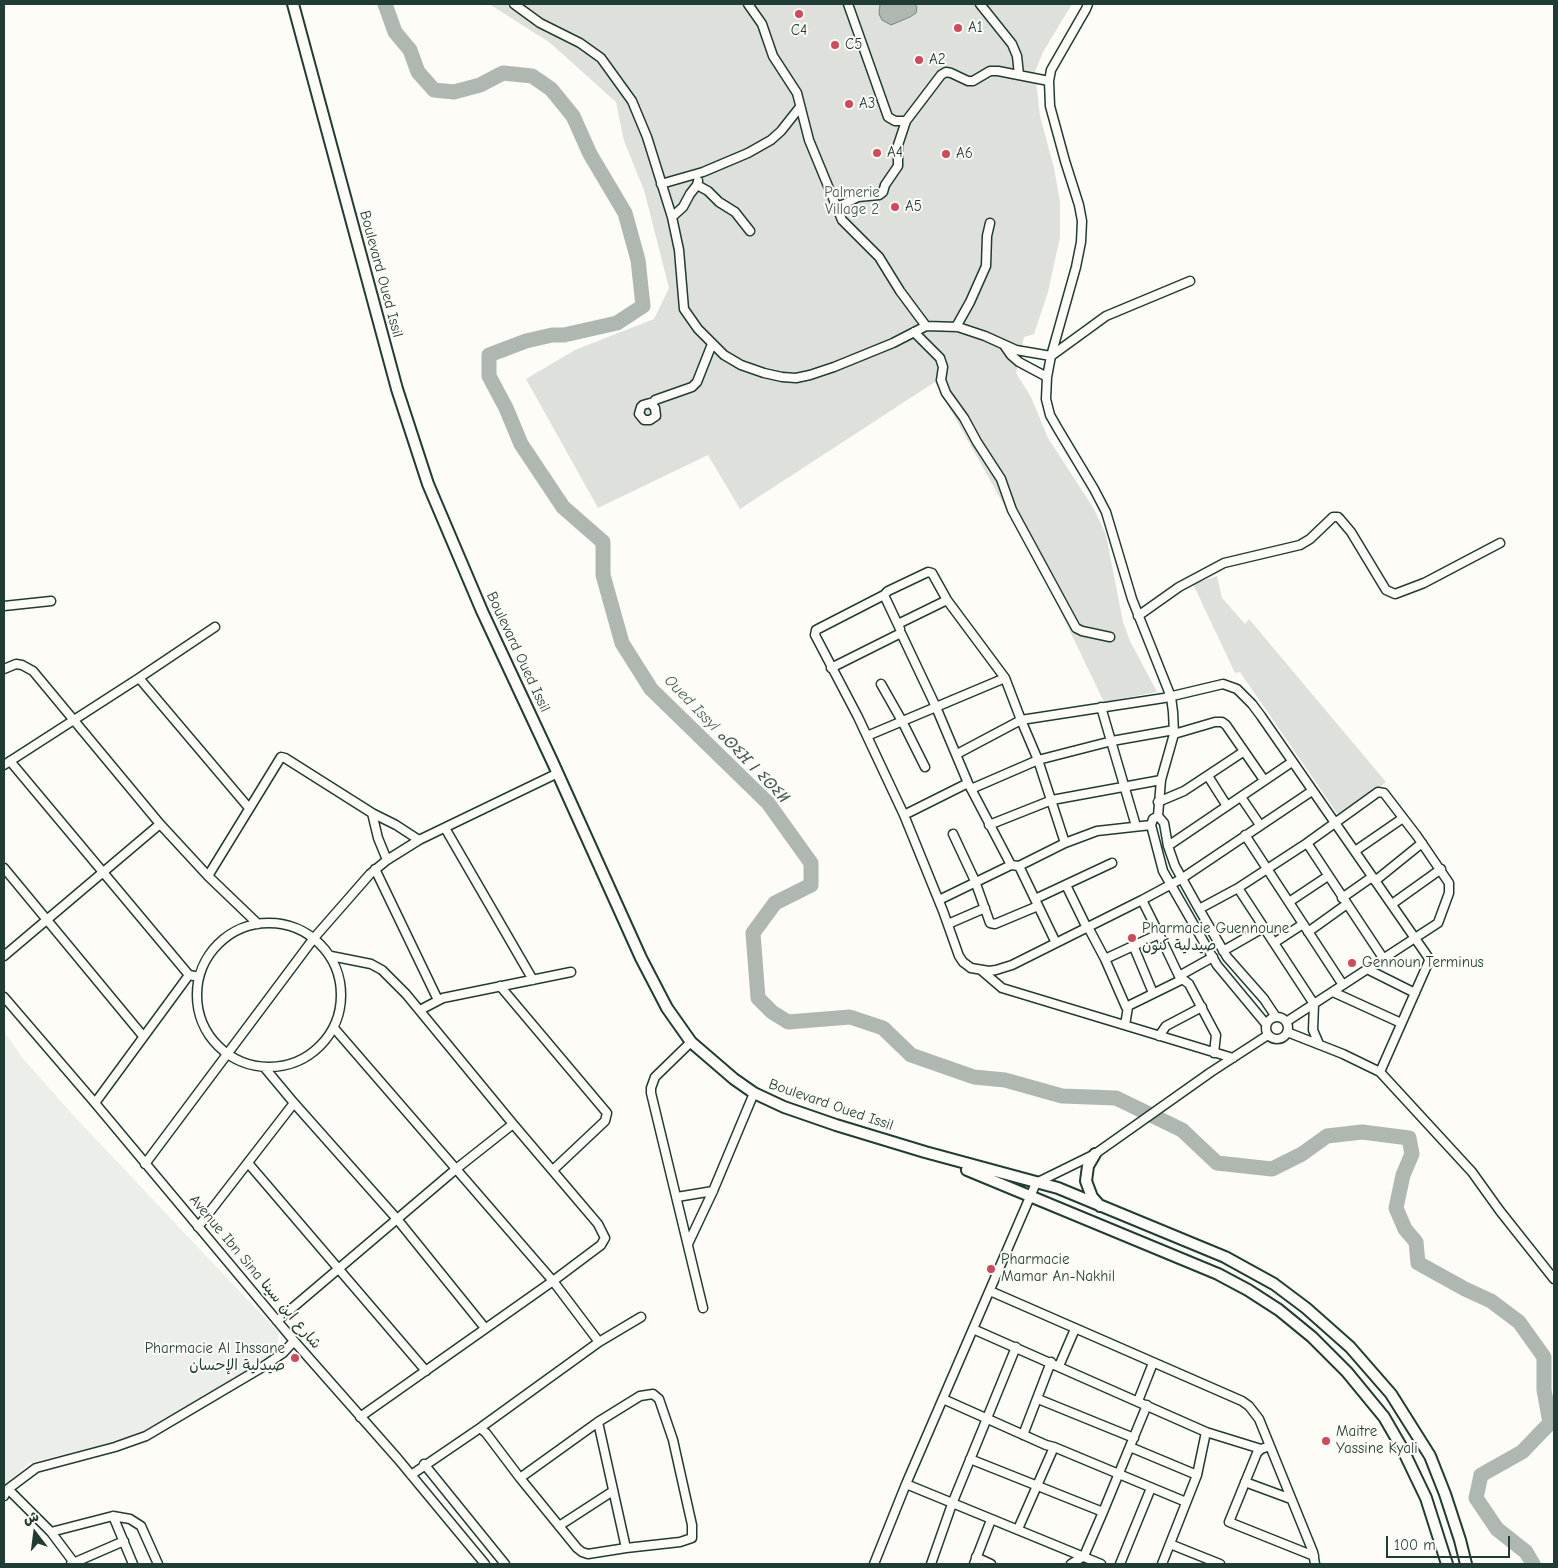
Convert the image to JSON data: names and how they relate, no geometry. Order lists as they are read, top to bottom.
{
  "streets": {
    "main road": ["Boulevard Oued Issil"],
    "street": ["Avenue Ibn Sina شارع ابن سينا"]
  },
  "water": ["Oued Issyl ⴰⵙⵉⴼ ⵏ ⵉⵙⵉⵍ"],
  "parks": ["Palmerie Village 2"],
  "places": [
    "C4",
    "A1",
    "C5",
    "A2",
    "A3",
    "A4",
    "A6",
    "A5",
    "Pharmacie Guennoune صيدلية كنون",
    "Gennoun Terminus",
    "Pharmacie Mamar An-Nakhil",
    "Pharmacie Al Ihssane صيدلية الإحسان",
    "Maitre Yassine Kyali"
  ],
  "scale_bar": "100 m",
  "north": "top"
}
